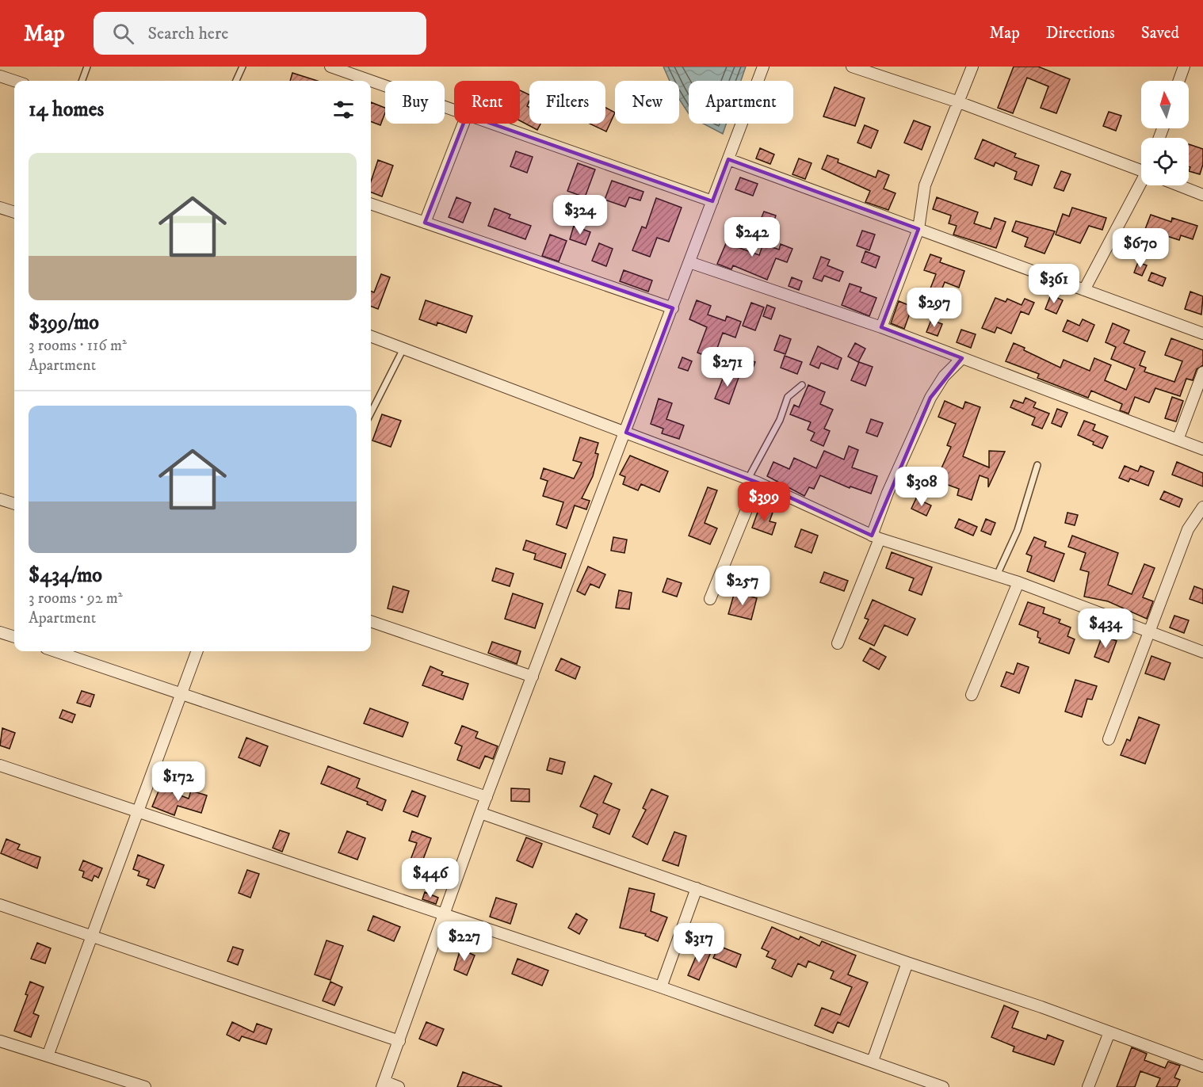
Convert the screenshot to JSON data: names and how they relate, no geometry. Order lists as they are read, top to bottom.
{
  "north": "top",
  "page": {
    "header": "Map",
    "search": "Search here",
    "nav": ["Map", "Directions", "Saved"],
    "chip": [
      "Buy",
      "Rent",
      "Filters",
      "New",
      "Apartment"
    ],
    "heading": "14 homes",
    "list": [
      {
        "name": "$399/mo",
        "note": "3 rooms · 116 m² · Apartment"
      },
      {
        "name": "$434/mo",
        "note": "3 rooms · 92 m² · Apartment"
      }
    ],
    "price": [
      "$324",
      "$242",
      "$670",
      "$361",
      "$297",
      "$271",
      "$308",
      "$399",
      "$257",
      "$434",
      "$172",
      "$446",
      "$227",
      "$317"
    ]
  }
}
